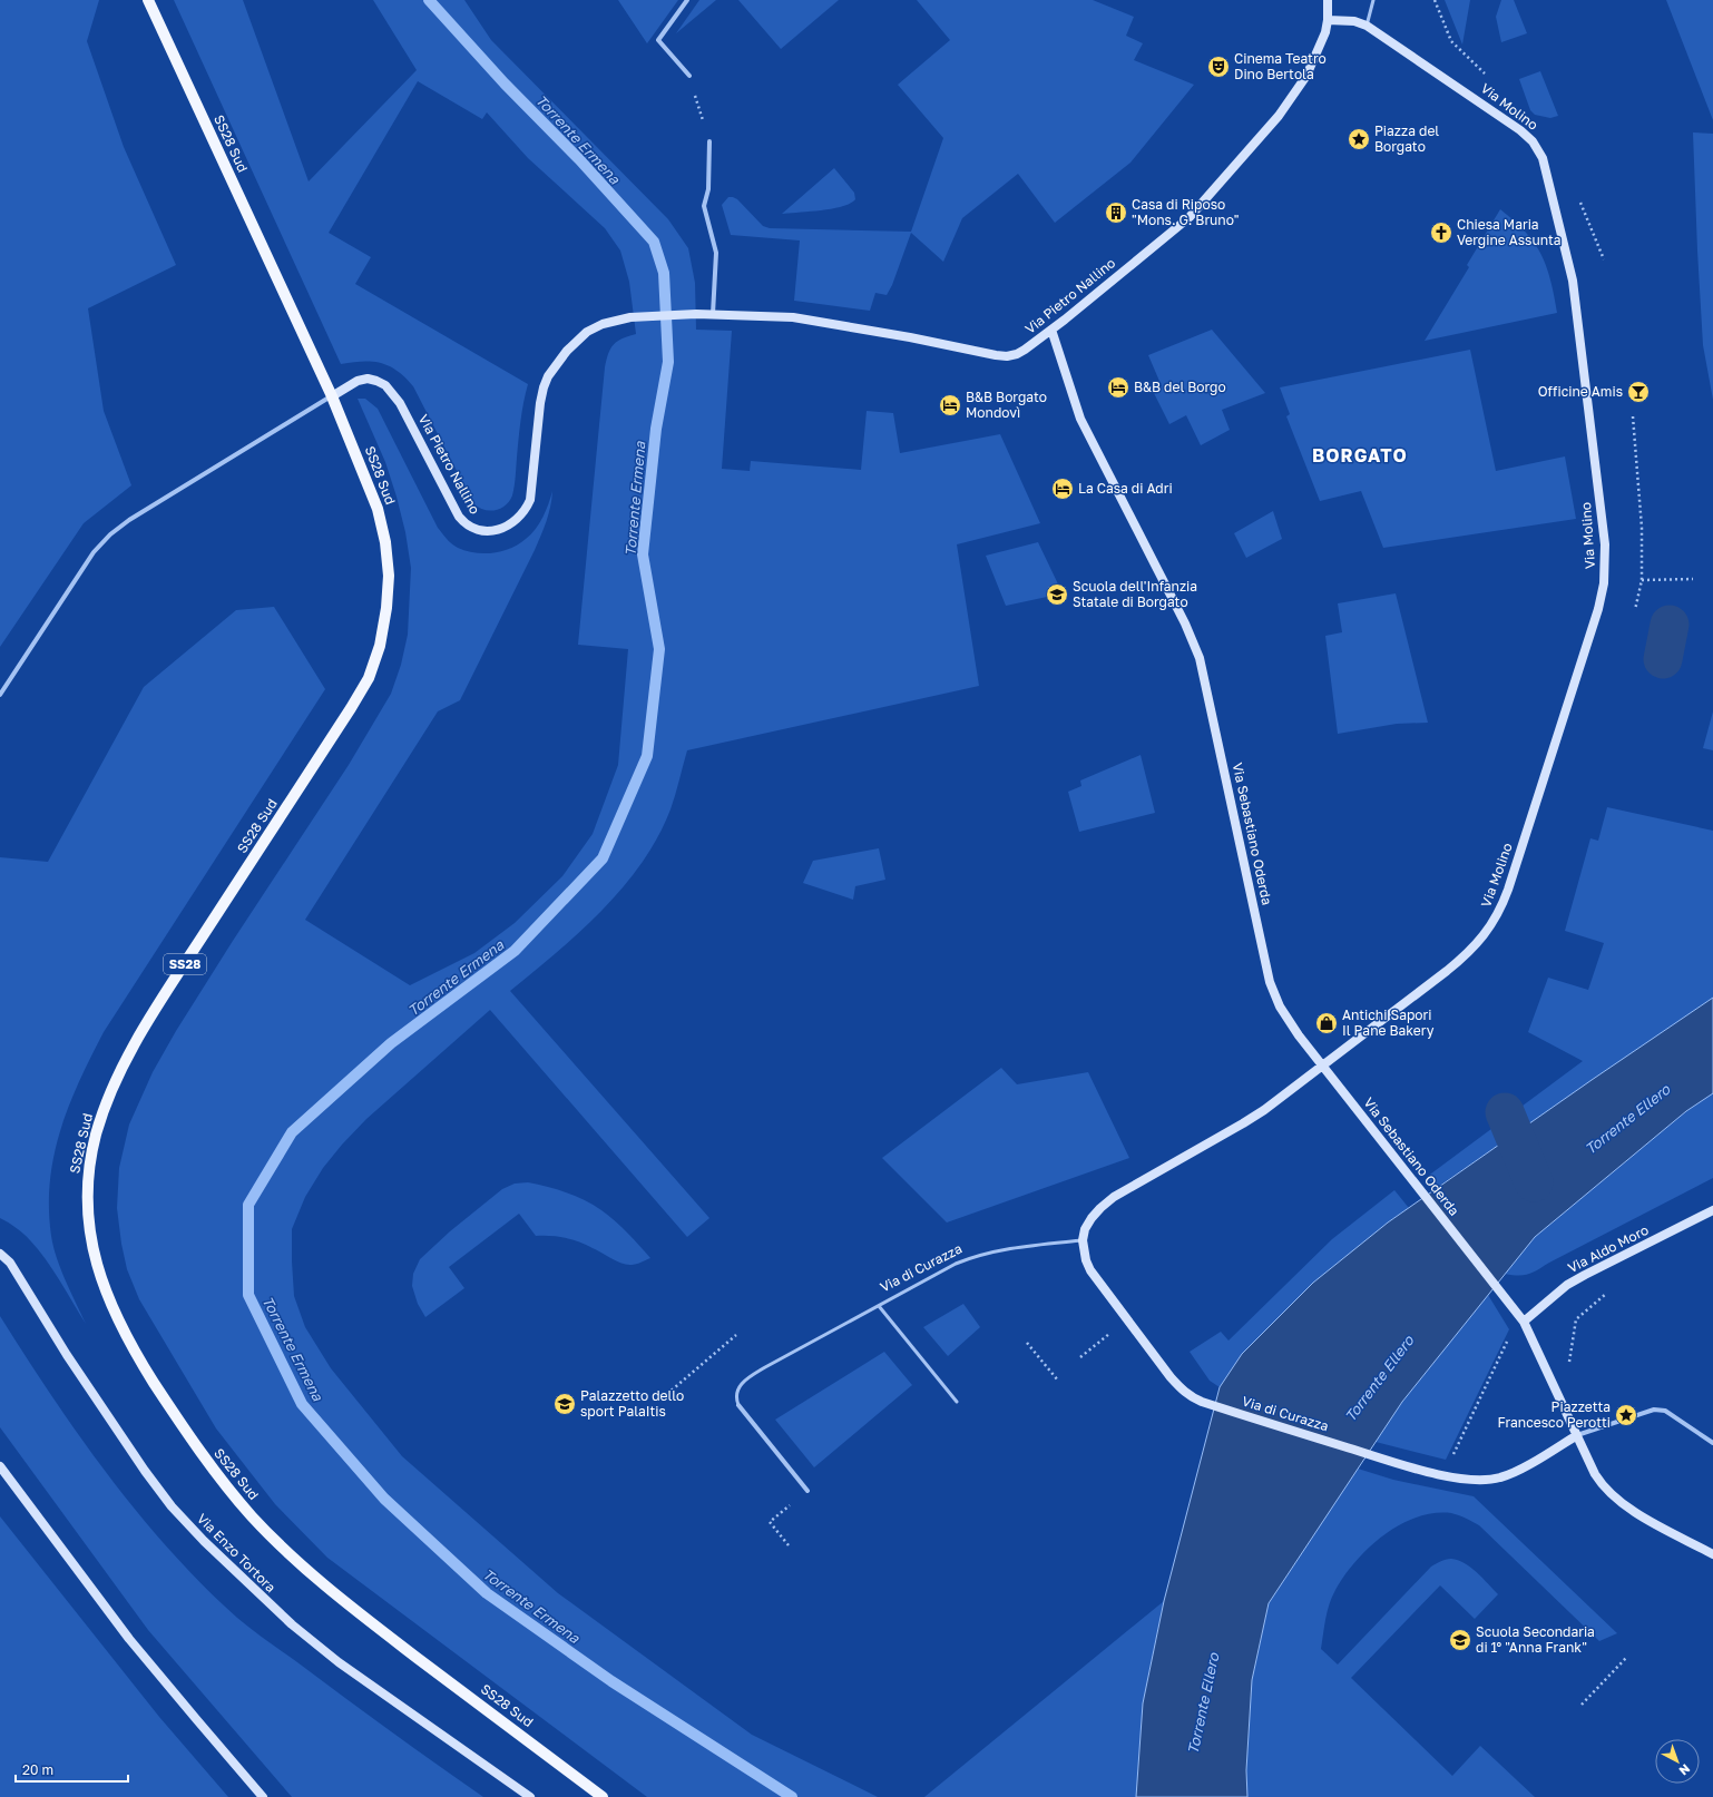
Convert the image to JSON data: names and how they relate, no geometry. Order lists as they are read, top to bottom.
{
  "streets": {
    "main road": [
      "Via Molino",
      "SS28 Sud",
      "Via Pietro Nallino",
      "Via Sebastiano Oderda",
      "SS28",
      "Via Aldo Moro",
      "Via di Curazza",
      "Via Enzo Tortora"
    ]
  },
  "crossings": [
    ["Via Molino", "Via Pietro Nallino"],
    ["Via Molino", "Via Sebastiano Oderda"],
    ["SS28 Sud", "Via Pietro Nallino"],
    ["Via Pietro Nallino", "Via Sebastiano Oderda"],
    ["Via Sebastiano Oderda", "Via Aldo Moro"],
    ["Via Sebastiano Oderda", "Via di Curazza"]
  ],
  "districts": ["BORGATO"],
  "water": ["Torrente Ermena", "Torrente Ellero"],
  "places": {
    "theatre": ["Cinema Teatro Dino Bertola"],
    "place": ["Piazza del Borgato", "Piazzetta Francesco Perotti"],
    "building": ["Casa di Riposo \"Mons. G. Bruno\""],
    "church": ["Chiesa Maria Vergine Assunta"],
    "hotel": ["B&B del Borgo", "B&B Borgato Mondovì", "La Casa di Adri"],
    "bar": ["Officine Amis"],
    "school or university": ["Scuola dell'Infanzia Statale di Borgato", "Palazzetto dello sport PalaItis", "Scuola Secondaria di 1° \"Anna Frank\""],
    "shop": ["Antichi Sapori Il Pane Bakery"]
  },
  "scale_bar": "20 m",
  "north": "bottom right"
}
